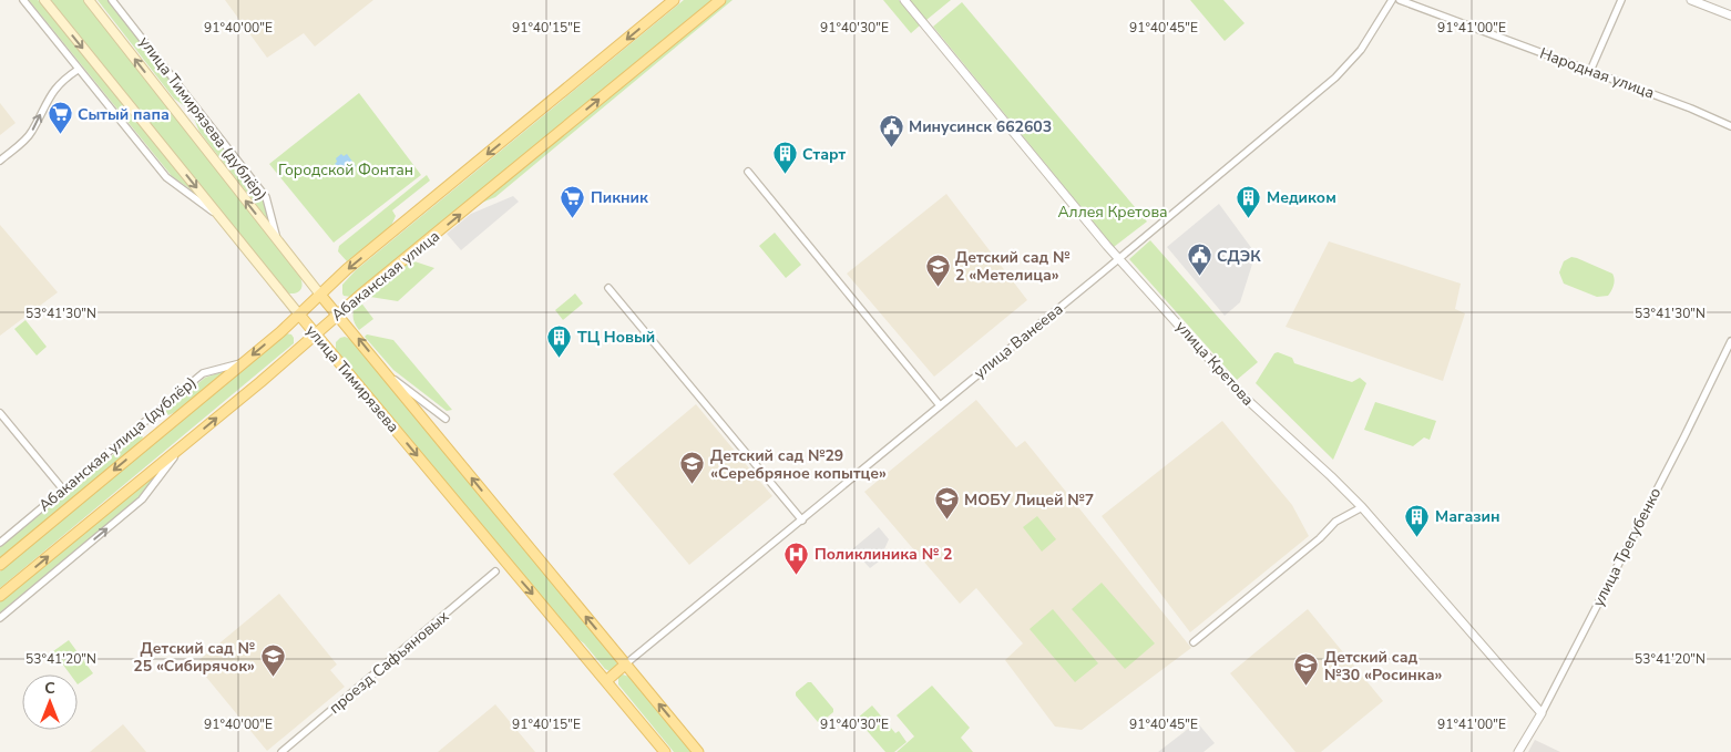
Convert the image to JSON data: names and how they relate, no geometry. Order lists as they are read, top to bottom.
{
  "streets": {
    "main road": ["Абаканская улица", "улица Тимирязева"],
    "street": [
      "Народная улица",
      "улица Тимирязева (дублёр)",
      "улица Ванеева",
      "улица Кретова",
      "Абаканская улица (дублёр)",
      "улица Трегубенко",
      "проезд Сафьяновых"
    ]
  },
  "crossings": [
    ["улица Тимирязева (дублёр)", "улица Тимирязева"],
    ["Абаканская улица", "улица Тимирязева"],
    ["Абаканская улица", "Абаканская улица (дублёр)"],
    ["улица Ванеева", "улица Кретова"],
    ["улица Ванеева", "улица Тимирязева"],
    ["улица Кретова", "улица Трегубенко"]
  ],
  "parks": ["Городской Фонтан", "Аллея Кретова"],
  "places": {
    "supermarket": ["Сытый папа", "Пикник"],
    "public building": ["Минусинск 662603", "СДЭК"],
    "building": [
      "Старт",
      "Медиком",
      "ТЦ Новый",
      "Магазин"
    ],
    "school or university": [
      "Детский сад № 2 «Метелица»",
      "Детский сад №29 «Серебряное копытце»",
      "МОБУ Лицей №7",
      "Детский сад № 25 «Сибирячок»",
      "Детский сад №30 «Росинка»"
    ],
    "hospital": ["Поликлиника № 2"]
  },
  "north": "top",
  "coordinates": [
    "91°40'00\"E",
    "91°40'15\"E",
    "91°40'30\"E",
    "91°40'45\"E",
    "91°41'00\"E",
    "53°41'30\"N",
    "53°41'20\"N"
  ]
}
